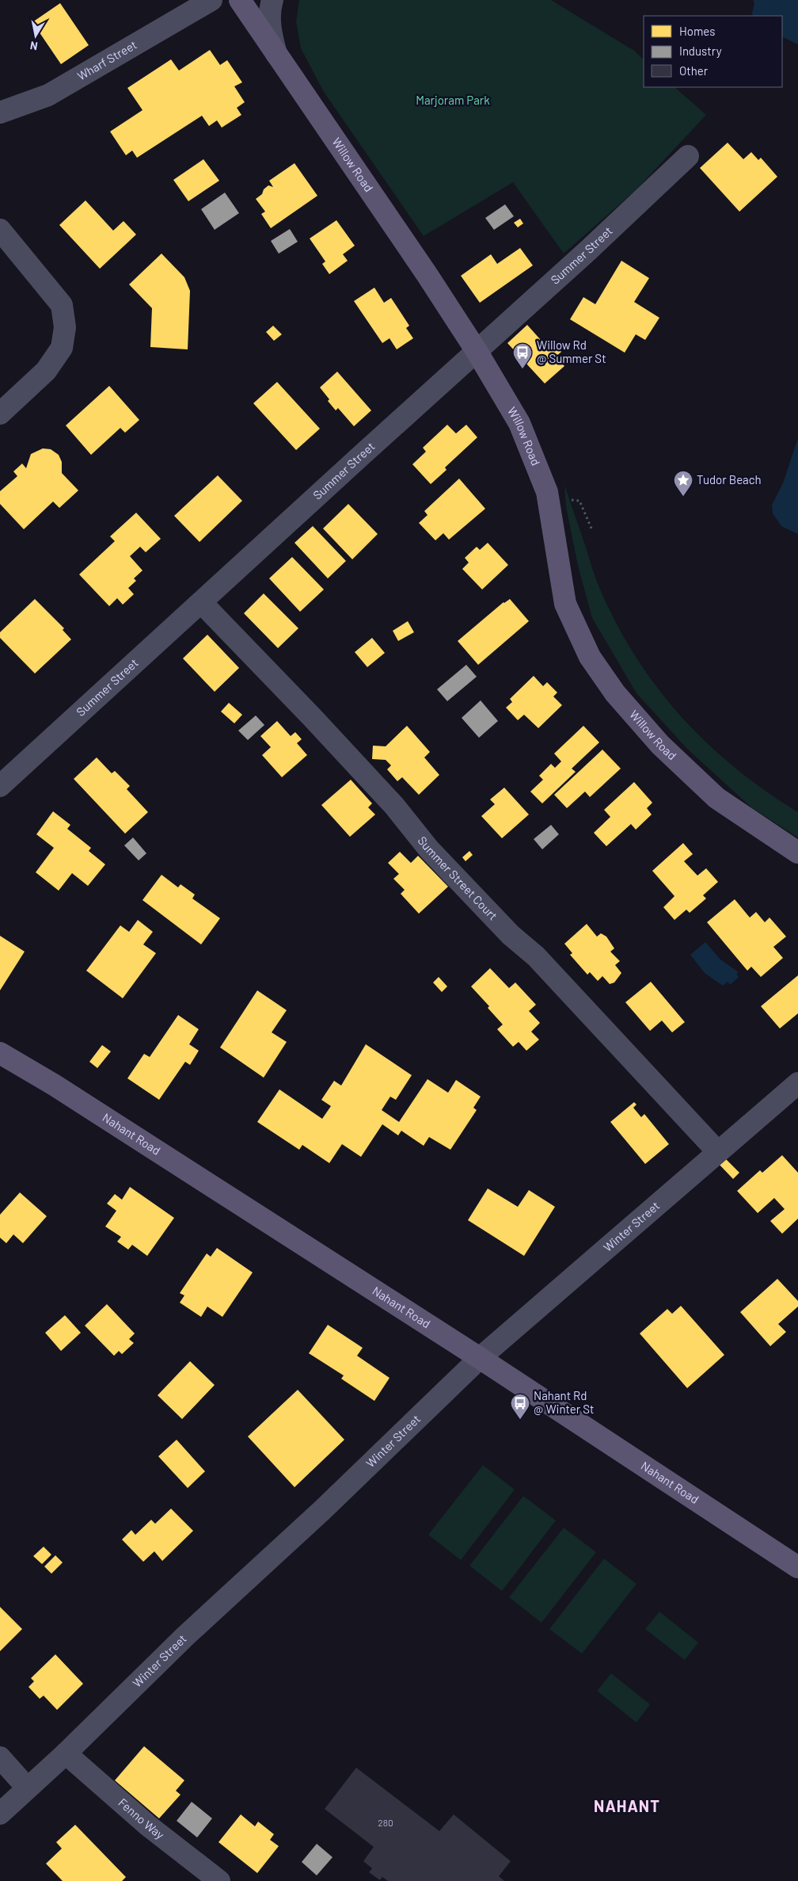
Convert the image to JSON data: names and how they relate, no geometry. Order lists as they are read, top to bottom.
{
  "streets": {
    "main road": ["Willow Road", "Nahant Road"],
    "street": [
      "Wharf Street",
      "Summer Street",
      "Summer Street Court",
      "Winter Street",
      "Fenno Way"
    ]
  },
  "crossings": [
    ["Willow Road", "Summer Street"],
    ["Summer Street", "Summer Street Court"],
    ["Summer Street Court", "Winter Street"],
    ["Nahant Road", "Winter Street"],
    ["Winter Street", "Fenno Way"]
  ],
  "districts": ["NAHANT"],
  "parks": ["Marjoram Park"],
  "places": {
    "bus stop": ["Willow Rd @ Summer St", "Nahant Rd @ Winter St"],
    "place": ["Tudor Beach"]
  },
  "house_numbers": ["280"],
  "legend": ["Homes", "Industry", "Other"],
  "north": "bottom"
}
